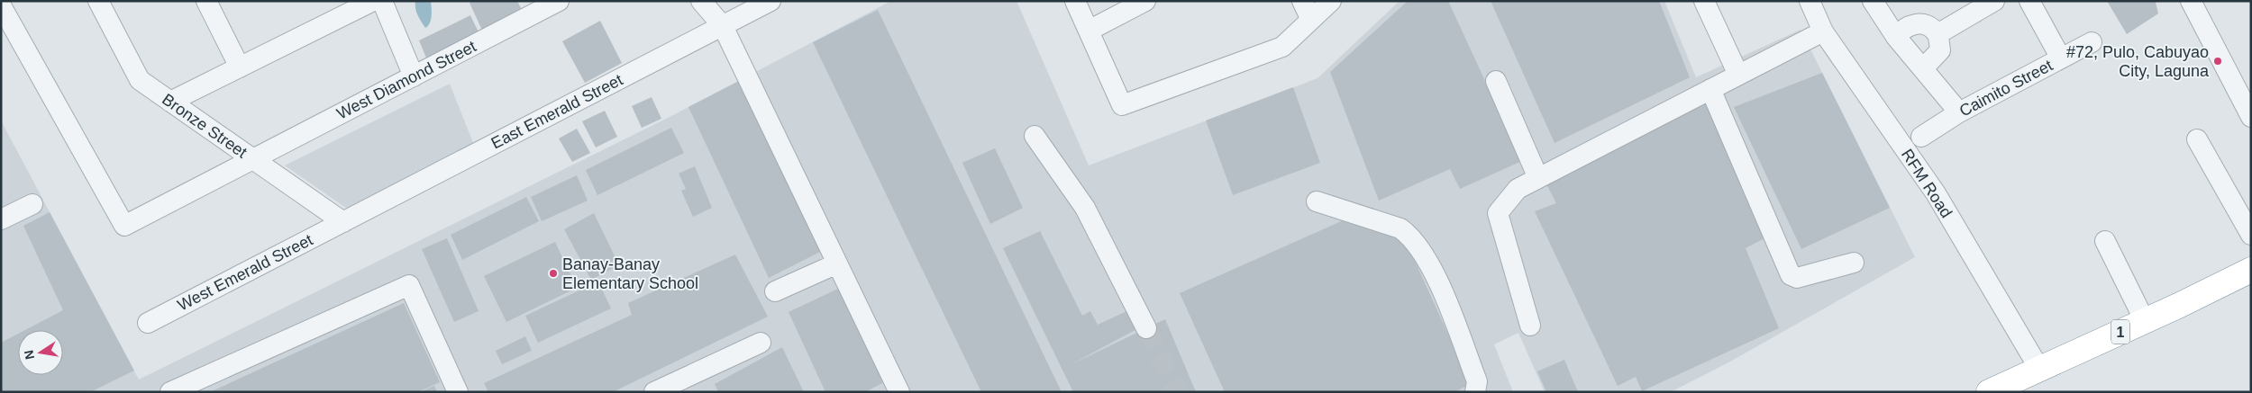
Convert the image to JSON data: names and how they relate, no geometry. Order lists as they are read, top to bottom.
{
  "streets": {
    "highway": ["1"],
    "street": [
      "West Diamond Street",
      "Caimito Street",
      "East Emerald Street",
      "Bronze Street",
      "RFM Road",
      "West Emerald Street"
    ]
  },
  "crossings": [
    ["West Diamond Street", "Bronze Street"],
    ["East Emerald Street", "Bronze Street"],
    ["East Emerald Street", "West Emerald Street"],
    ["Bronze Street", "West Emerald Street"],
    ["RFM Road", "1"]
  ],
  "places": ["#72, Pulo, Cabuyao City, Laguna", "Banay-Banay Elementary School"],
  "north": "left"
}
